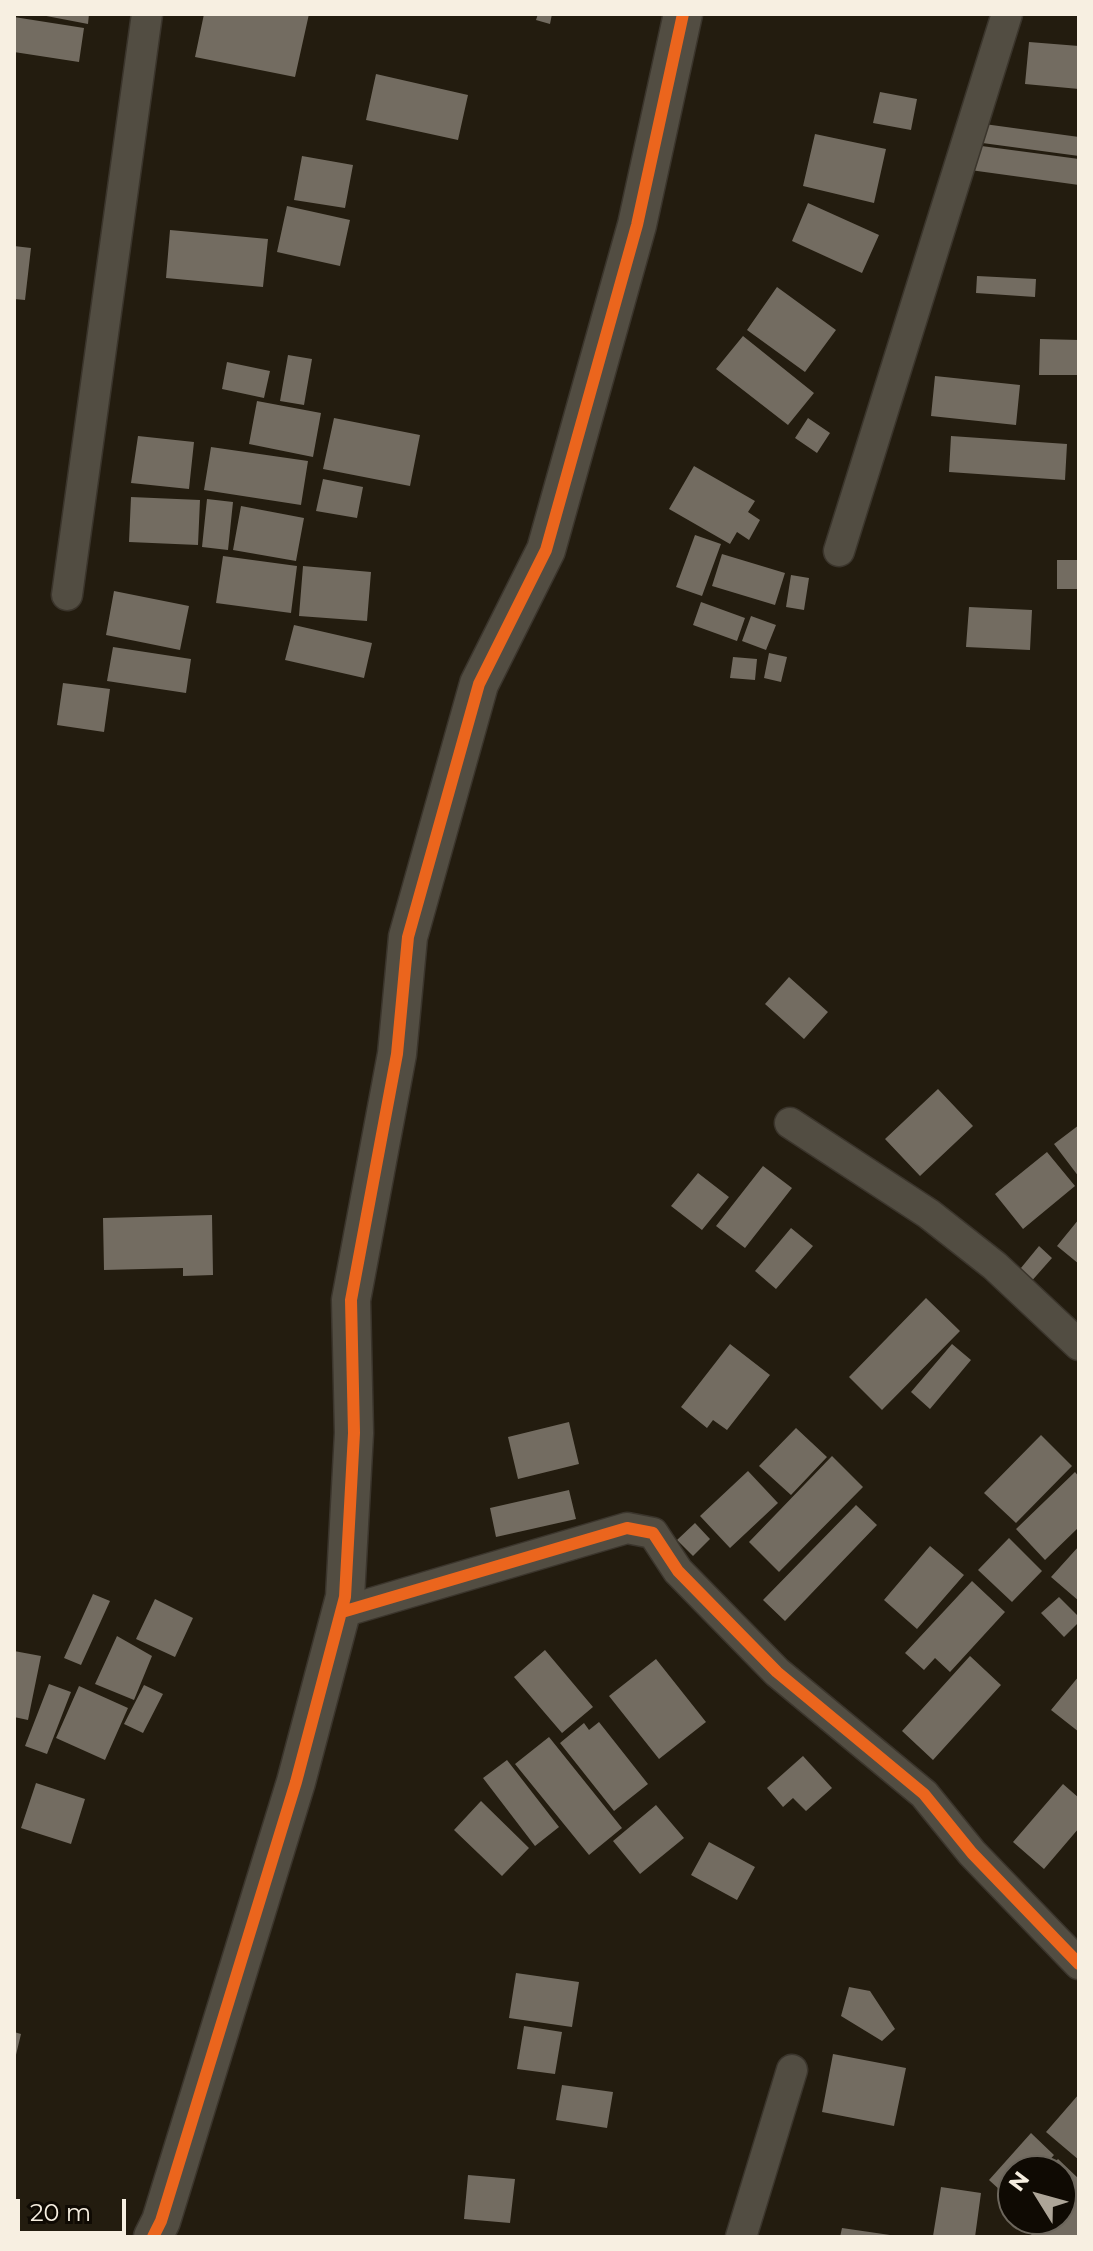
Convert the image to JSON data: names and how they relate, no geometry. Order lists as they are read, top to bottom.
{
  "scale_bar": "20 m",
  "north": "top left"
}
